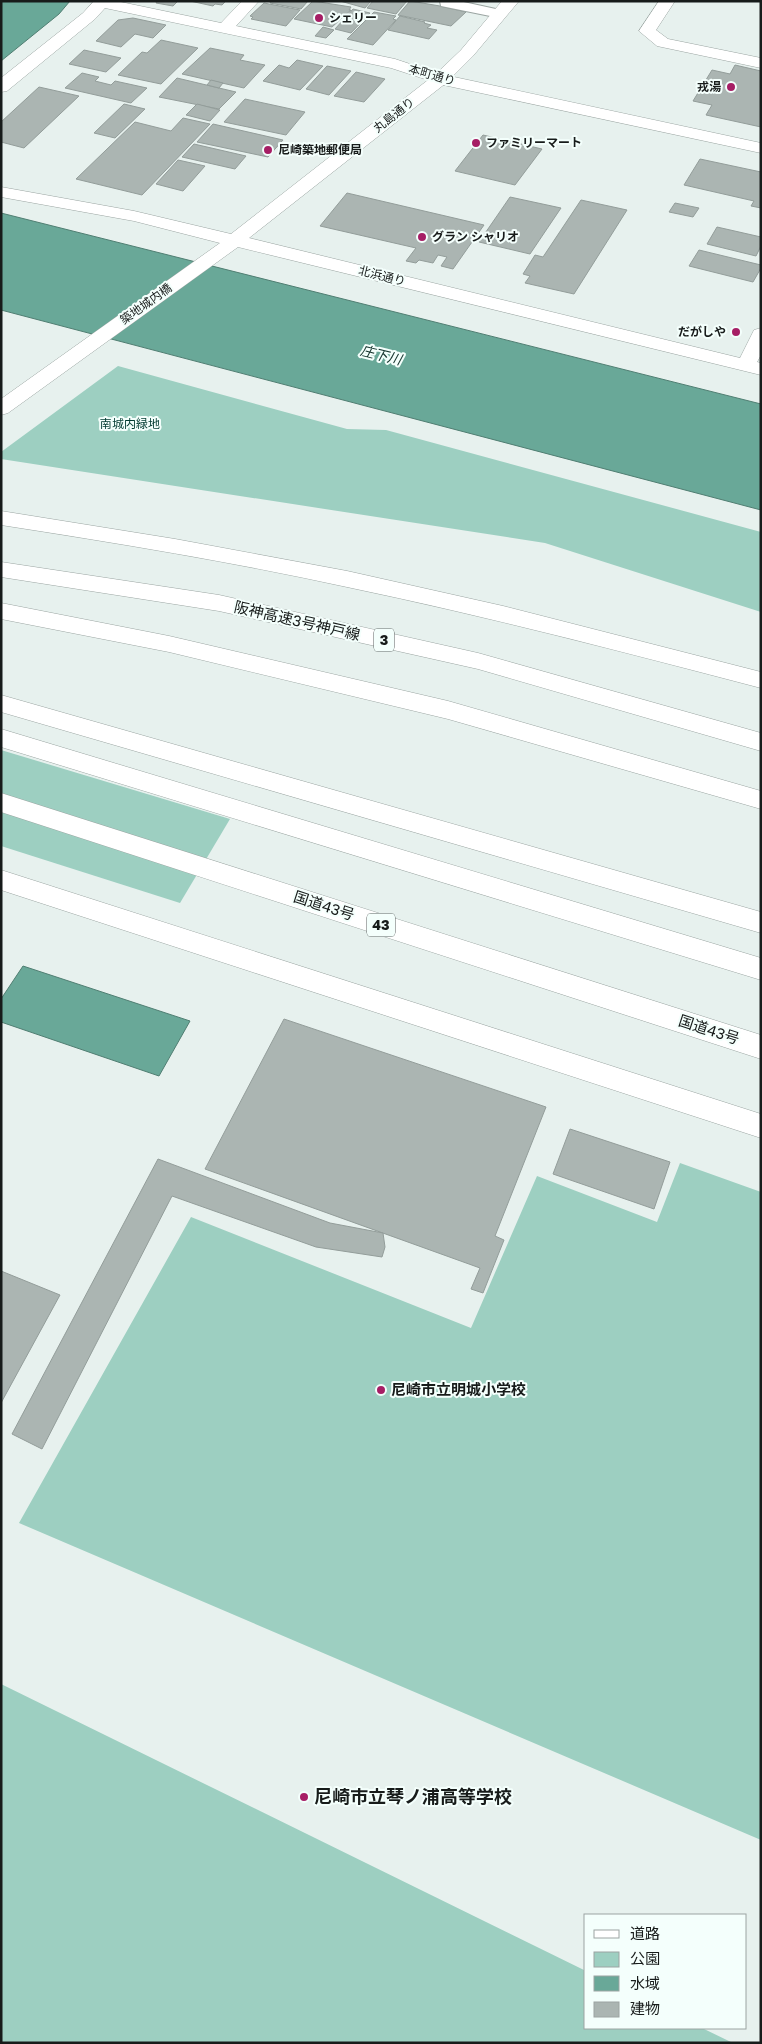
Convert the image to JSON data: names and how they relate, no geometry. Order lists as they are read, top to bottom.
{
  "streets": {
    "main road": [
      "本町通り",
      "丸島通り",
      "北浜通り",
      "築地城内橋",
      "阪神高速3号神戸線",
      "3",
      "国道43号",
      "43"
    ]
  },
  "crossings": [
    ["本町通り", "丸島通り"],
    ["丸島通り", "北浜通り"],
    ["丸島通り", "築地城内橋"]
  ],
  "water": ["庄下川"],
  "parks": ["南城内緑地"],
  "places": [
    "シェリー",
    "戎湯",
    "ファミリーマート",
    "尼崎築地郵便局",
    "グラン シャリオ",
    "だがしや",
    "尼崎市立明城小学校",
    "尼崎市立琴ノ浦高等学校"
  ],
  "legend": [
    "道路",
    "公園",
    "水域",
    "建物"
  ]
}
